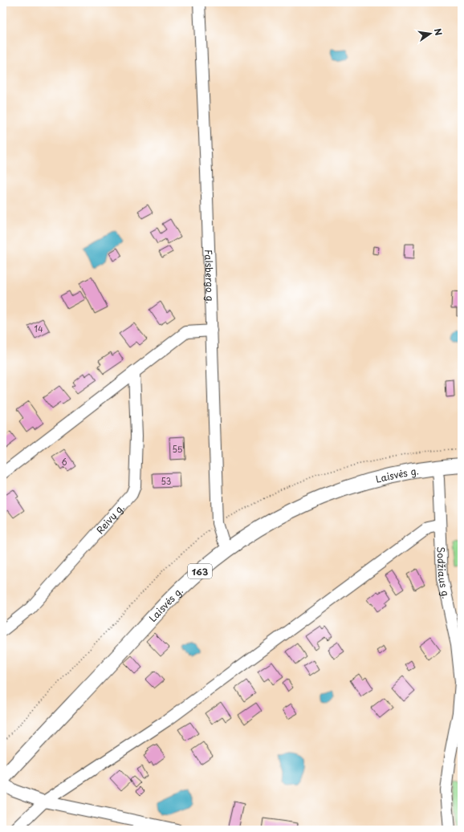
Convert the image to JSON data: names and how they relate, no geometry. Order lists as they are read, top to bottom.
{
  "streets": {
    "main road": ["Laisvės g.", "163"],
    "street": ["Falsbergo g.", "Reivų g.", "Sodžiaus g."]
  },
  "crossings": [
    ["Falsbergo g.", "Laisvės g."],
    ["Laisvės g.", "Sodžiaus g."]
  ],
  "house_numbers": [
    "14",
    "55",
    "6",
    "53"
  ],
  "north": "right"
}
